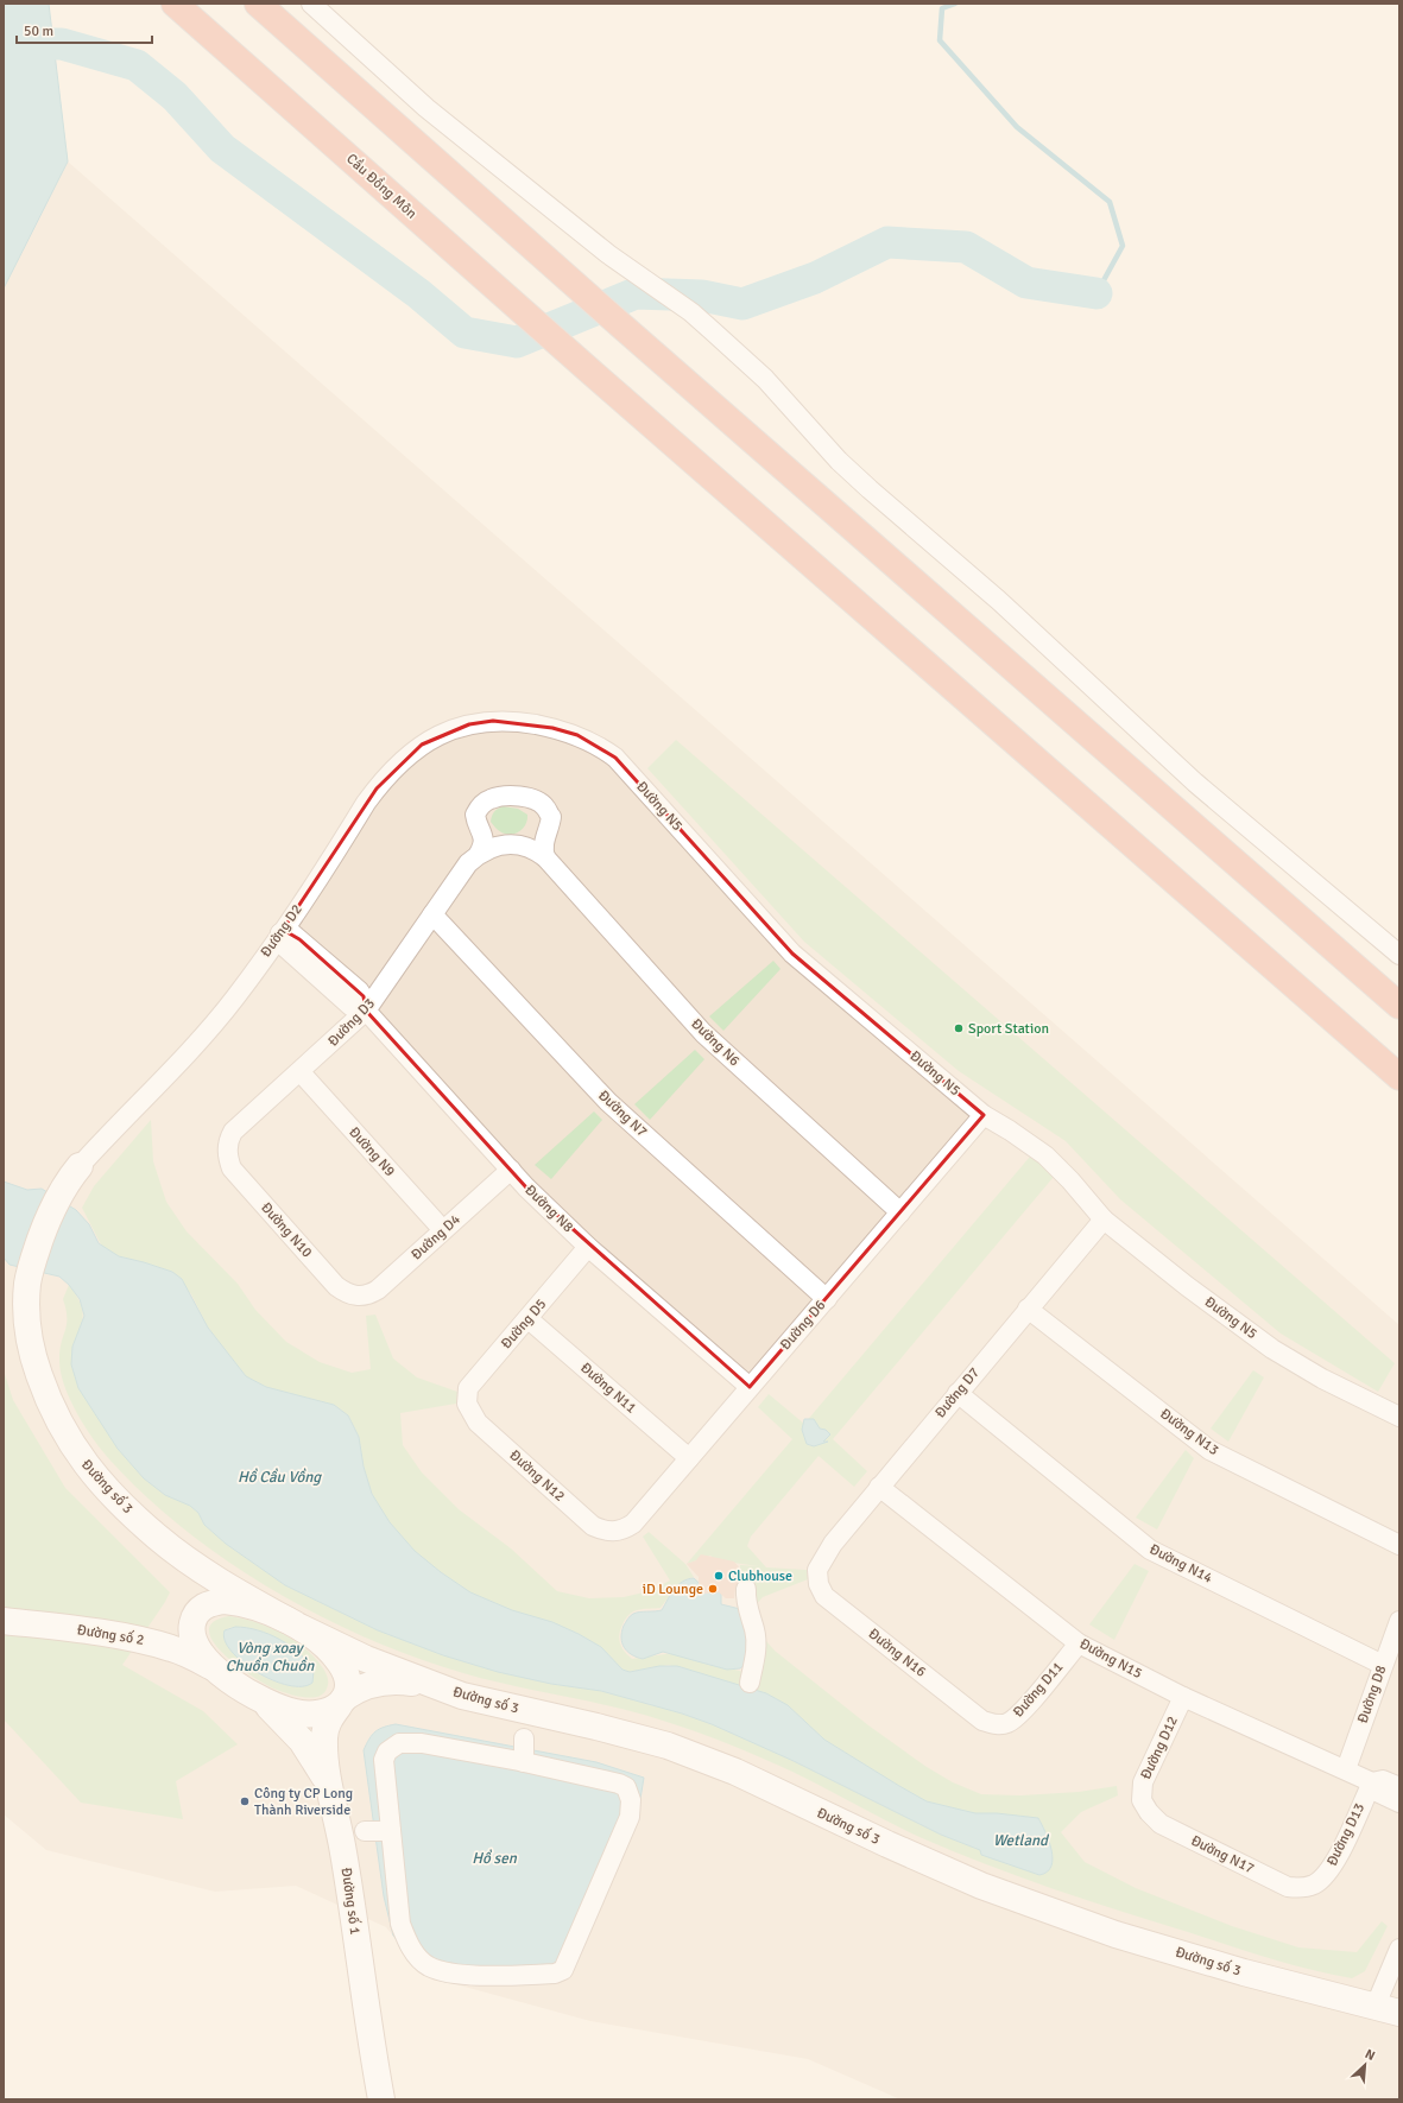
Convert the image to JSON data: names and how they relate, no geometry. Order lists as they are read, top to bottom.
{
  "streets": {
    "highway": ["Cầu Đồng Môn"],
    "street": [
      "Đường N5",
      "Đường D2",
      "Đường D3",
      "Đường N6",
      "Đường N7",
      "Đường N9",
      "Đường N8",
      "Đường N10",
      "Đường D4",
      "Đường D5",
      "Đường D6",
      "Đường N11",
      "Đường D7",
      "Đường N13",
      "Đường N12",
      "Đường số 3",
      "Đường N14",
      "Đường số 2",
      "Đường N16",
      "Đường N15",
      "Đường D11",
      "Đường D8",
      "Đường D12",
      "Đường D13",
      "Đường N17",
      "Đường số 1"
    ]
  },
  "crossings": [
    ["Đường N5", "Đường D2"],
    ["Đường N5", "Đường D6"],
    ["Đường N5", "Đường D7"],
    ["Đường D2", "Đường N8"],
    ["Đường D2", "Đường số 3"],
    ["Đường D3", "Đường N6"],
    ["Đường D3", "Đường N7"],
    ["Đường D3", "Đường N9"],
    ["Đường D3", "Đường N8"],
    ["Đường D3", "Đường N10"],
    ["Đường N6", "Đường D6"],
    ["Đường N7", "Đường D6"],
    ["Đường N9", "Đường D4"],
    ["Đường N8", "Đường D4"],
    ["Đường N8", "Đường D5"],
    ["Đường N8", "Đường D6"],
    ["Đường N10", "Đường D4"],
    ["Đường D5", "Đường N11"],
    ["Đường D5", "Đường N12"],
    ["Đường D6", "Đường N11"],
    ["Đường D6", "Đường N12"],
    ["Đường D7", "Đường N13"],
    ["Đường D7", "Đường N14"],
    ["Đường D7", "Đường N16"],
    ["Đường D7", "Đường N15"],
    ["Đường N14", "Đường D8"],
    ["Đường N16", "Đường D11"],
    ["Đường N15", "Đường D11"],
    ["Đường N15", "Đường D8"],
    ["Đường N15", "Đường D12"],
    ["Đường N15", "Đường D13"],
    ["Đường D12", "Đường N17"],
    ["Đường D13", "Đường N17"]
  ],
  "water": [
    "Hồ Cầu Vồng",
    "Vòng xoay Chuồn Chuồn",
    "Wetland",
    "Hồ sen"
  ],
  "places": [
    "Sport Station",
    "Clubhouse",
    "iD Lounge",
    "Công ty CP Long Thành Riverside"
  ],
  "scale_bar": "50 m",
  "north": "top right"
}
